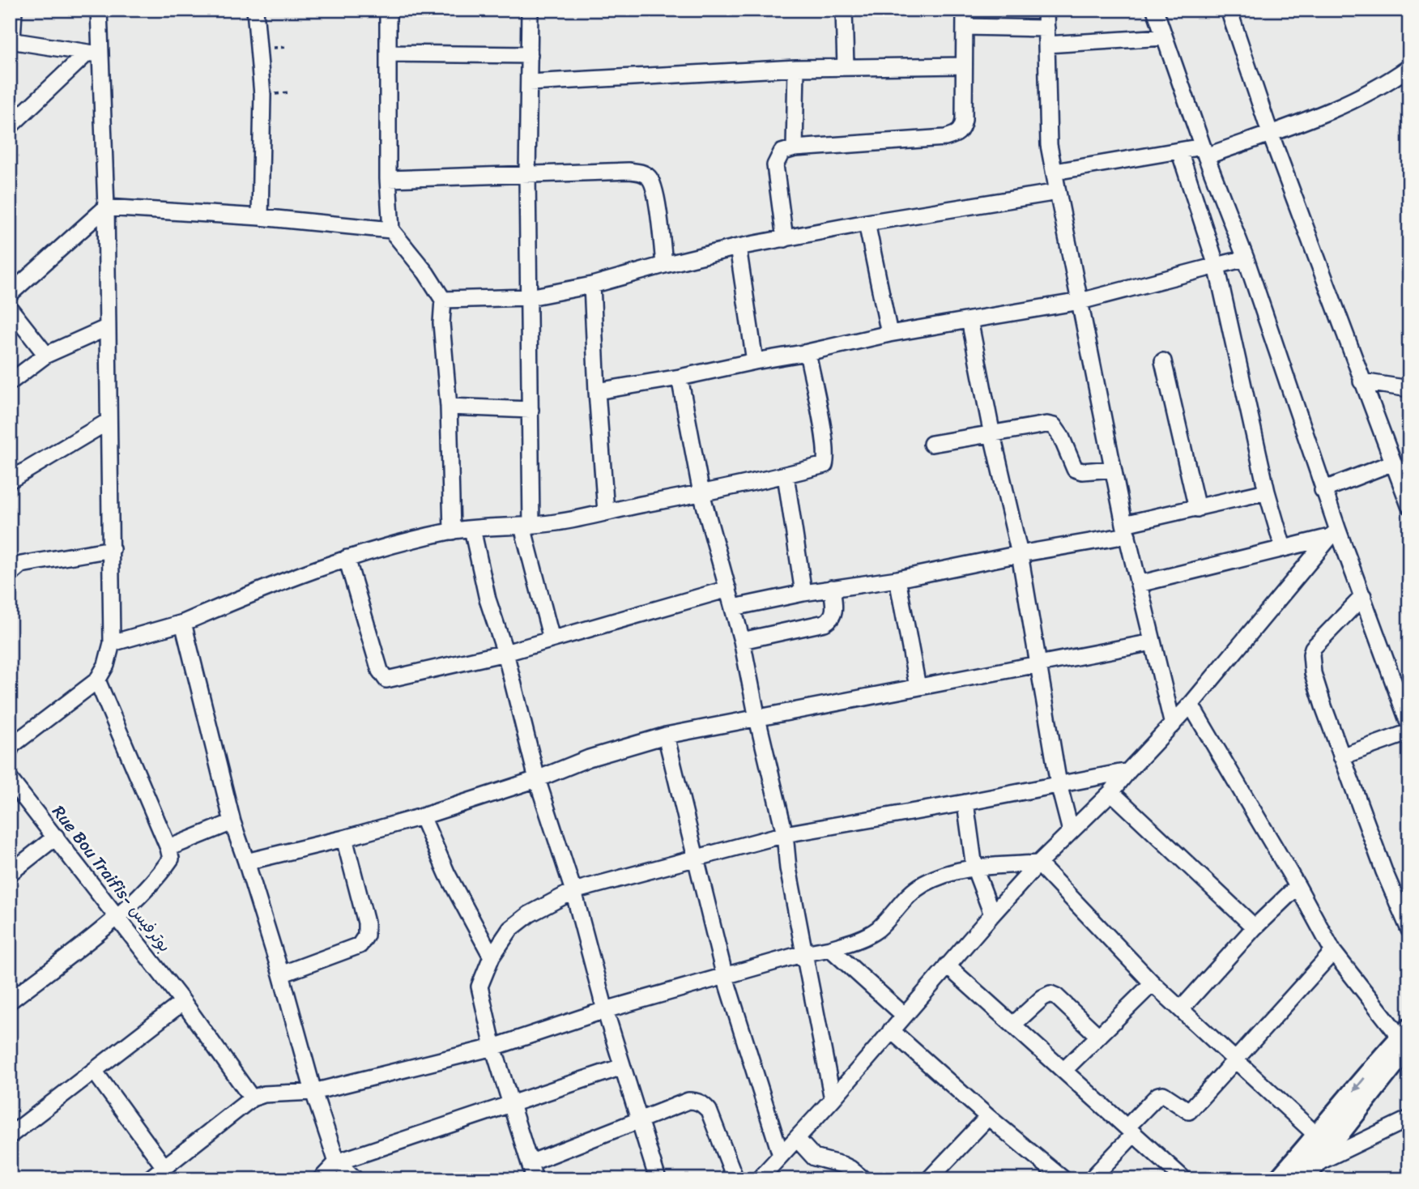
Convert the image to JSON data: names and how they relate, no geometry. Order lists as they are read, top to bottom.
{
  "streets": {
    "street": ["Rue Bou Traifis- بوترفيس"]
  }
}
